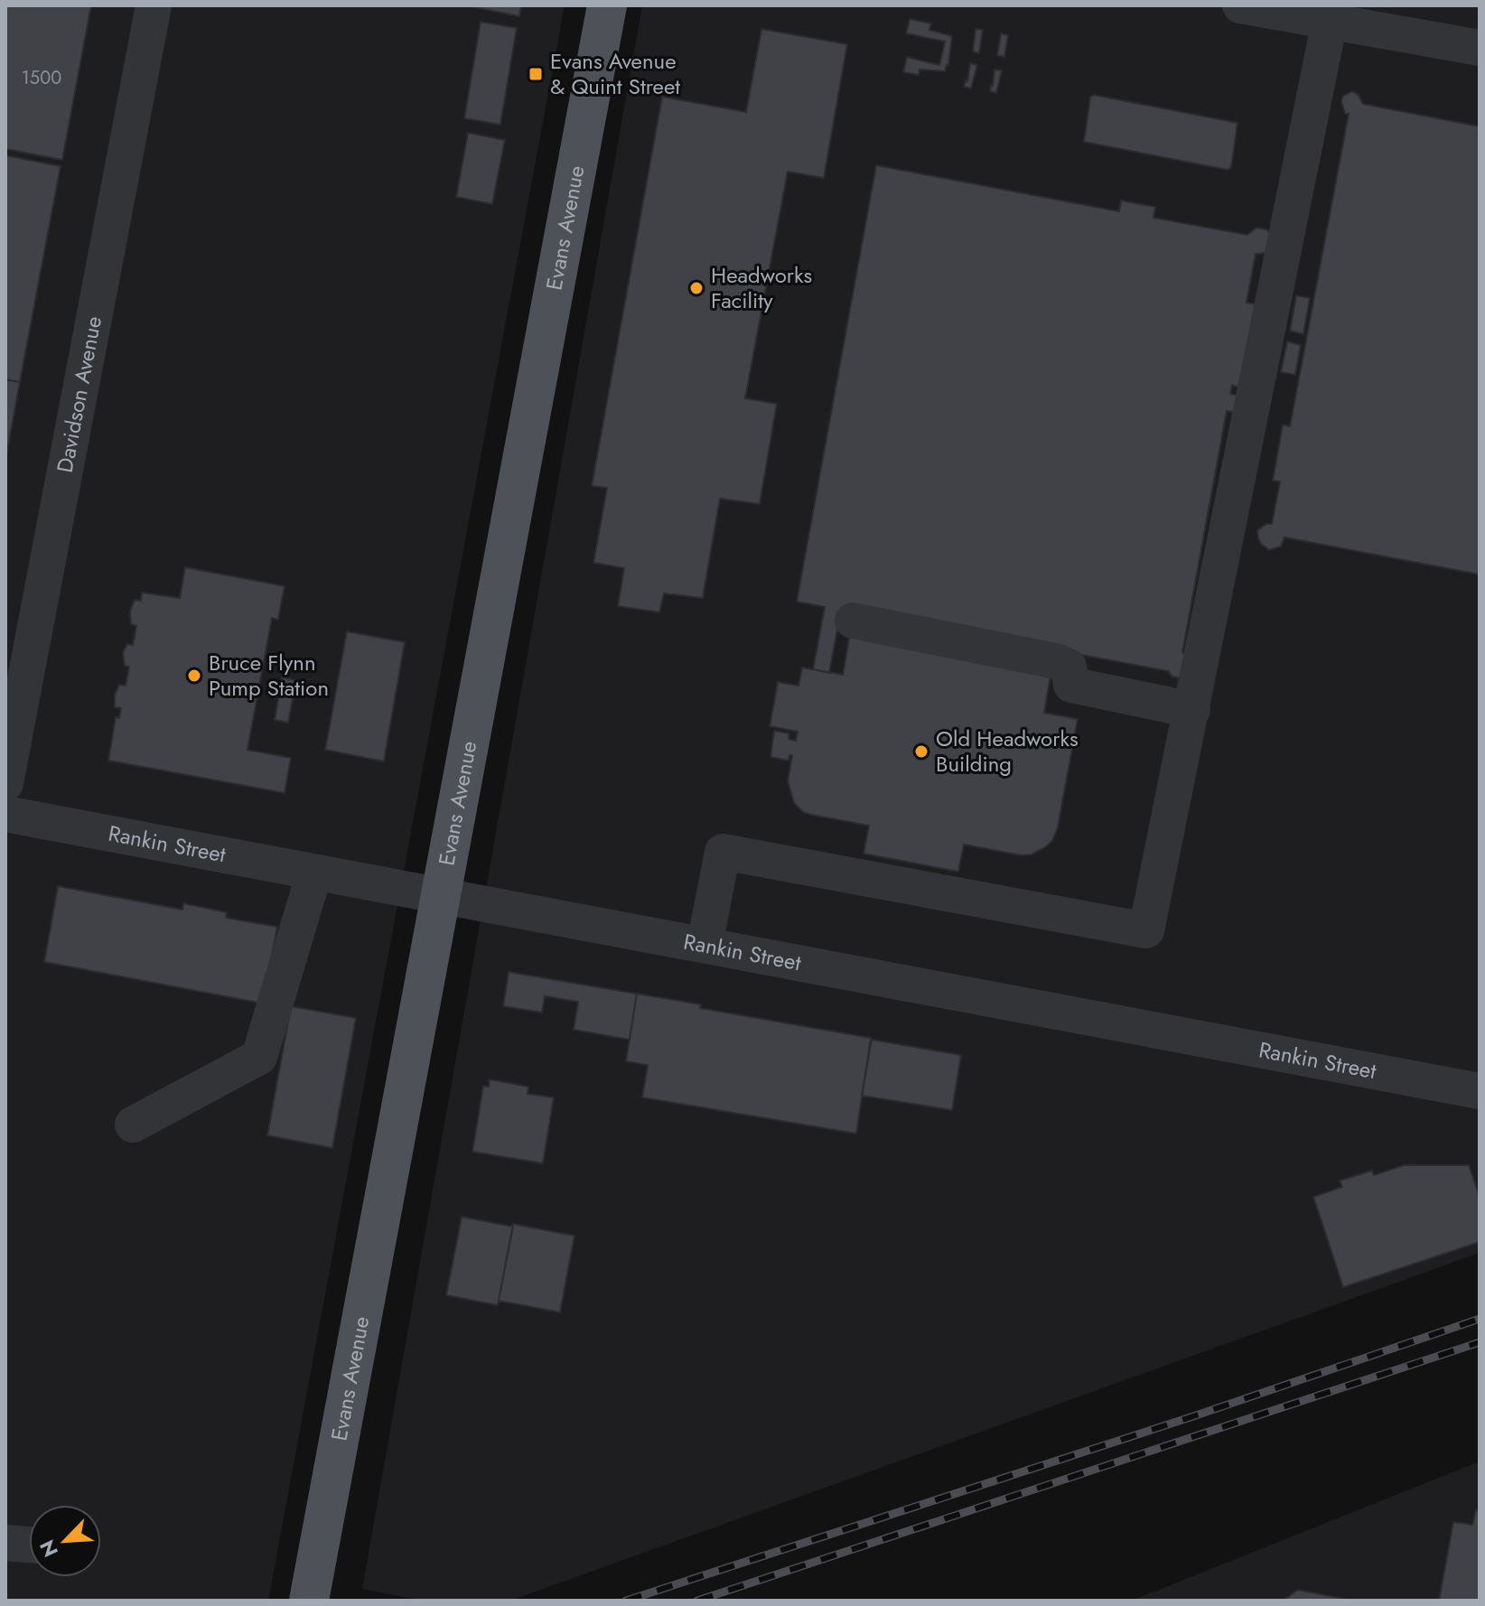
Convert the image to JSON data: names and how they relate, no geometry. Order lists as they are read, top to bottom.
{
  "streets": {
    "main road": ["Evans Avenue"],
    "street": ["Davidson Avenue", "Rankin Street"]
  },
  "crossings": [
    ["Evans Avenue", "Rankin Street"]
  ],
  "places": {
    "transit": ["Evans Avenue & Quint Street"],
    "other": ["Headworks Facility", "Bruce Flynn Pump Station", "Old Headworks Building"]
  },
  "house_numbers": ["1500"],
  "north": "bottom left"
}
